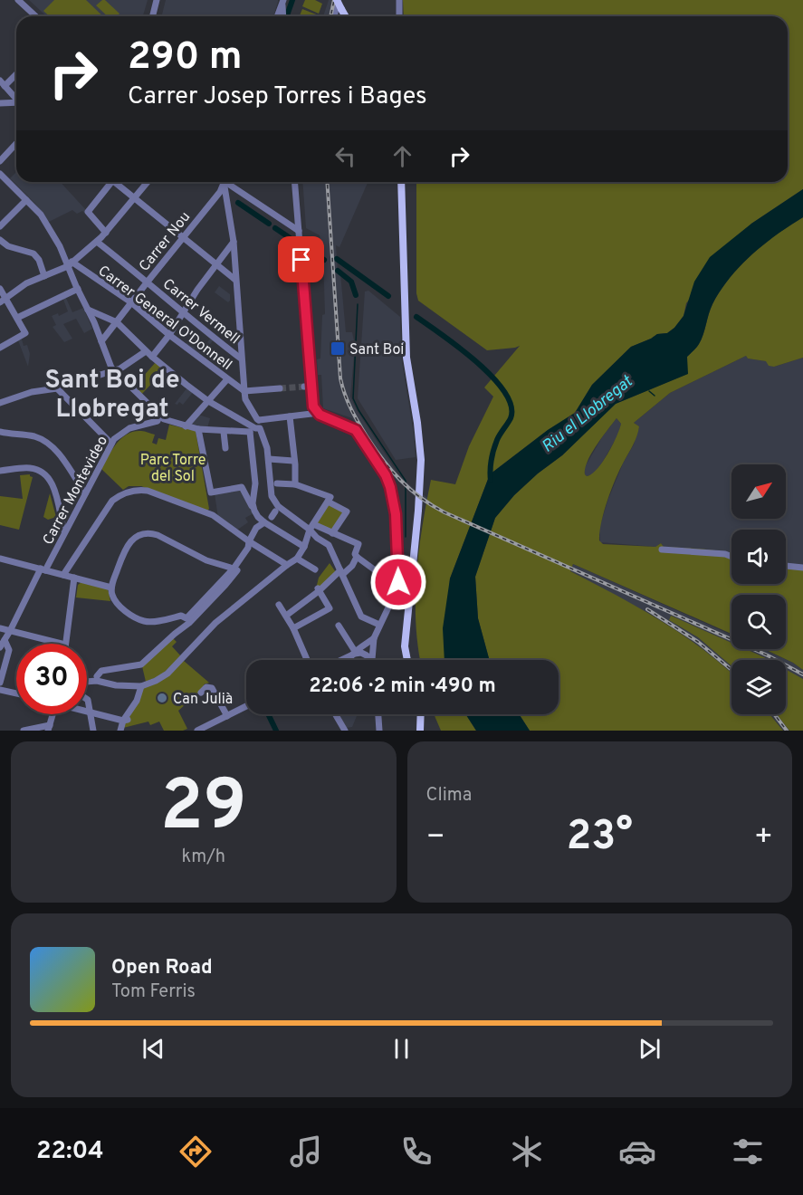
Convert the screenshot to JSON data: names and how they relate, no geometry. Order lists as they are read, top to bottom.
{
  "streets": {
    "street": [
      "Carrer Nou",
      "Carrer Vermell",
      "Carrer General O'Donnell",
      "Carrer Montevideo"
    ]
  },
  "crossings": [
    ["Carrer Nou", "Carrer Vermell"],
    ["Carrer Nou", "Carrer General O'Donnell"]
  ],
  "districts": ["Sant Boi de Llobregat"],
  "water": ["Riu el Llobregat"],
  "parks": ["Parc Torre del Sol"],
  "places": {
    "transit": ["Sant Boi"],
    "other": ["Can Julià"]
  },
  "north": "top right",
  "page": {
    "turn": ["290 m", "Carrer Josep Torres i Bages"],
    "limit": "30",
    "trip": "22:06 · 2 min · 490 m",
    "tile": [
      ["29", "km/h"],
      "Clima"
    ],
    "heat": ["−", "23°", "+"],
    "song": ["Open Road", "Tom Ferris"],
    "tabs": "22:04"
  }
}
